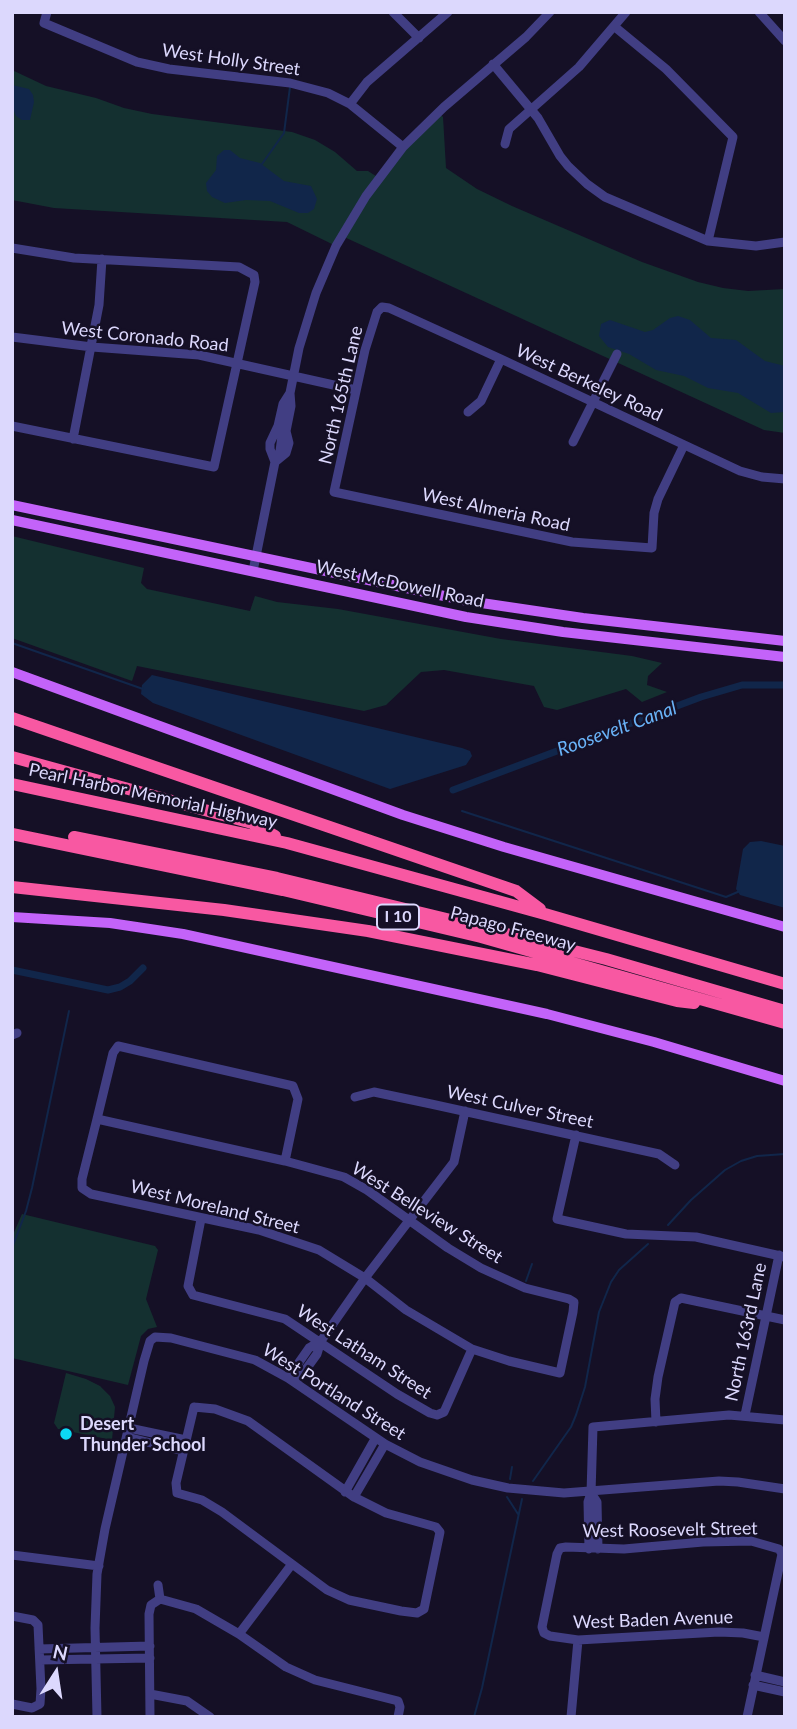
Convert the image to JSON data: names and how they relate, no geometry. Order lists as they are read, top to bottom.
{
  "streets": {
    "highway": ["Pearl Harbor Memorial Highway", "I 10", "Papago Freeway"],
    "main road": ["West McDowell Road"],
    "street": [
      "West Holly Street",
      "West Coronado Road",
      "West Berkeley Road",
      "North 165th Lane",
      "West Almeria Road",
      "West Culver Street",
      "West Moreland Street",
      "West Belleview Street",
      "North 163rd Lane",
      "West Latham Street",
      "West Portland Street",
      "West Roosevelt Street",
      "West Baden Avenue"
    ]
  },
  "crossings": [
    ["West Coronado Road", "North 165th Lane"],
    ["West Berkeley Road", "North 165th Lane"],
    ["West Berkeley Road", "West Almeria Road"],
    ["North 165th Lane", "West Almeria Road"],
    ["Pearl Harbor Memorial Highway", "Papago Freeway"],
    ["West Moreland Street", "West Belleview Street"],
    ["West Moreland Street", "West Latham Street"],
    ["West Roosevelt Street", "West Baden Avenue"]
  ],
  "water": ["Roosevelt Canal"],
  "places": ["Desert Thunder School"],
  "north": "top"
}
